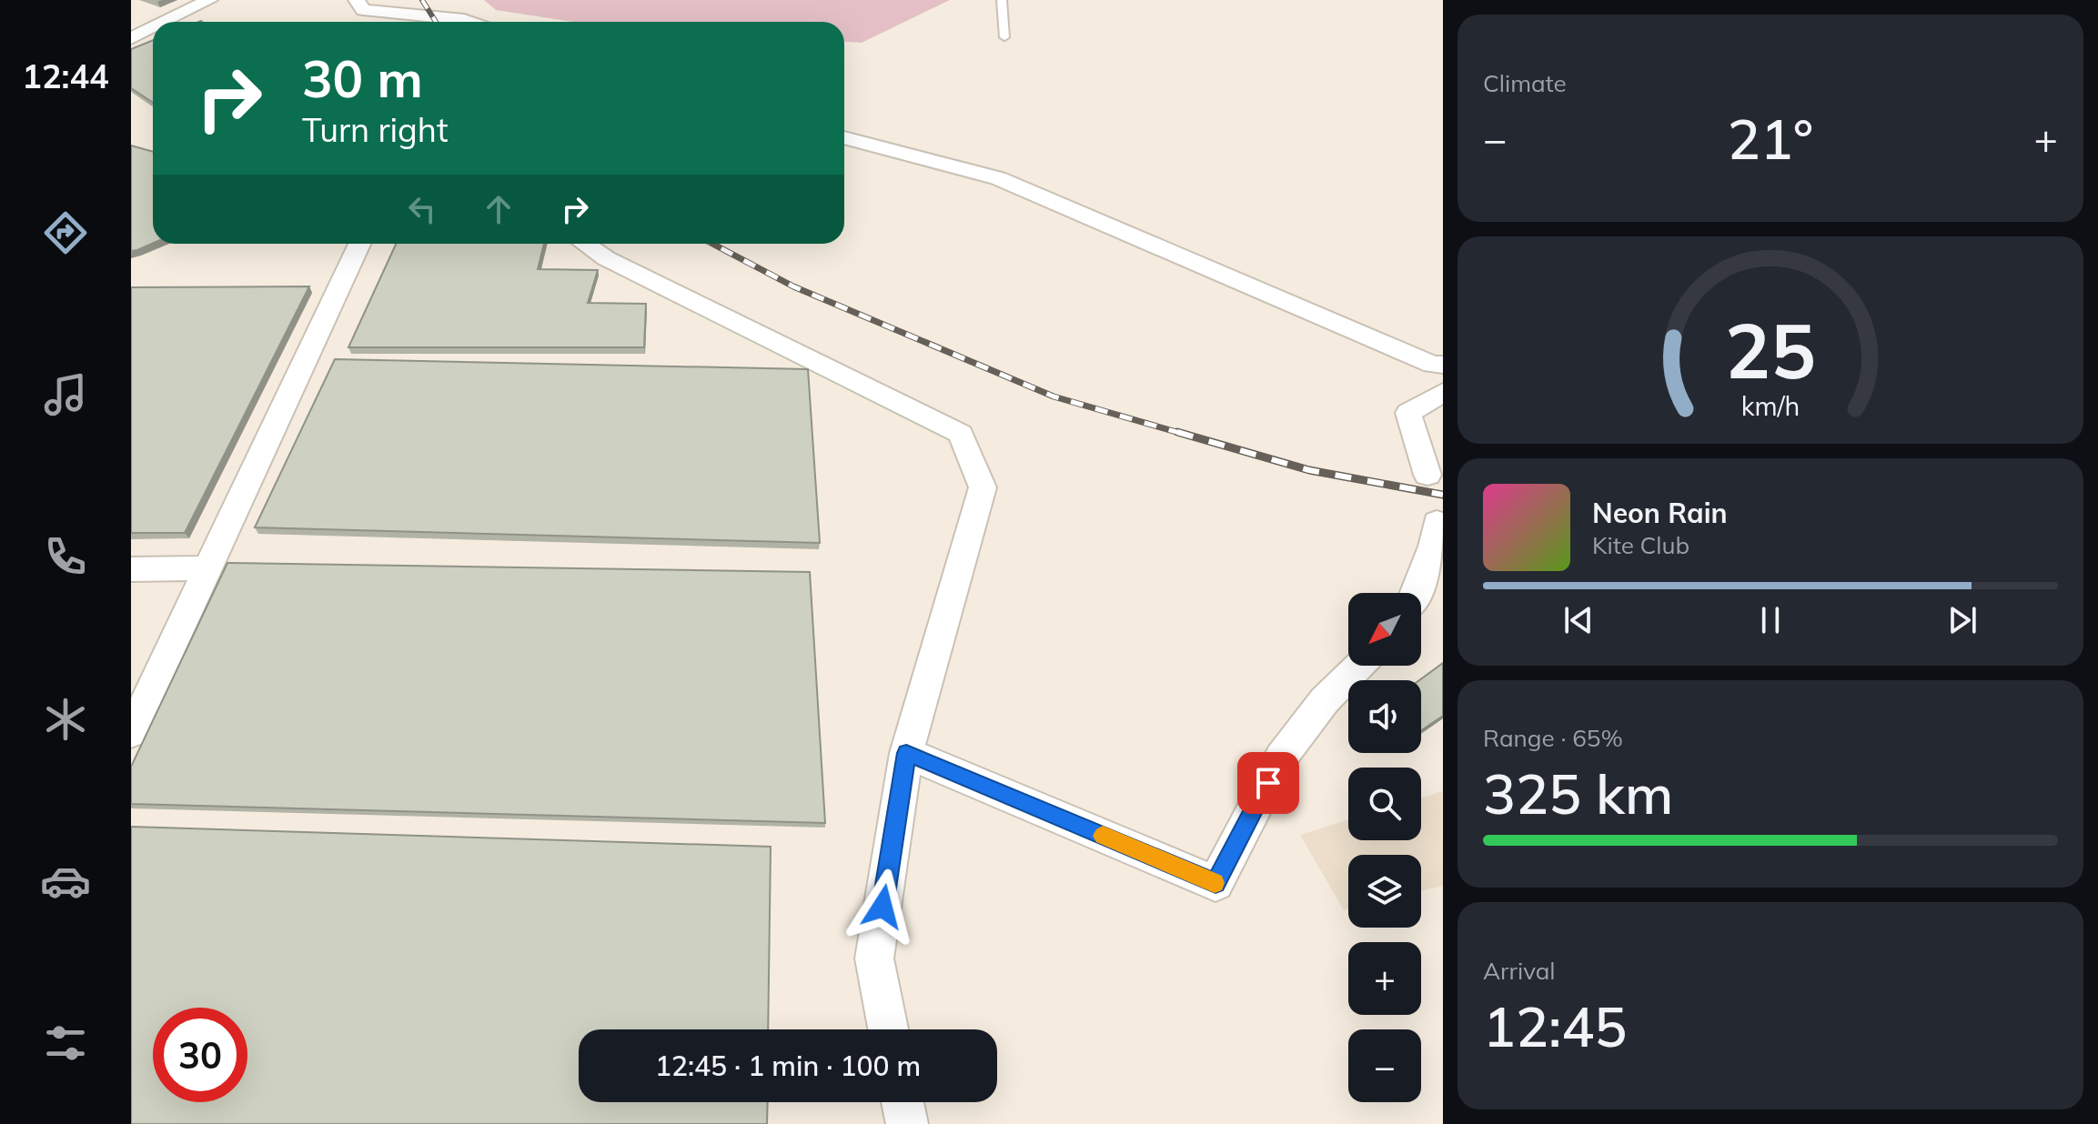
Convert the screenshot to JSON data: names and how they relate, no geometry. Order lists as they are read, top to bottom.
{
  "north": "bottom left",
  "page": {
    "tabs": "12:44",
    "tile": [
      "Climate",
      ["Range · 65%", "325 km"],
      ["Arrival", "12:45"]
    ],
    "turn": ["30 m", "Turn right"],
    "heat": ["−", "21°", "+"],
    "song": ["Neon Rain", "Kite Club"],
    "map_buttons": ["+", "−"],
    "limit": "30",
    "trip": "12:45 · 1 min · 100 m",
    "gauge": ["25", "km/h"]
  }
}
